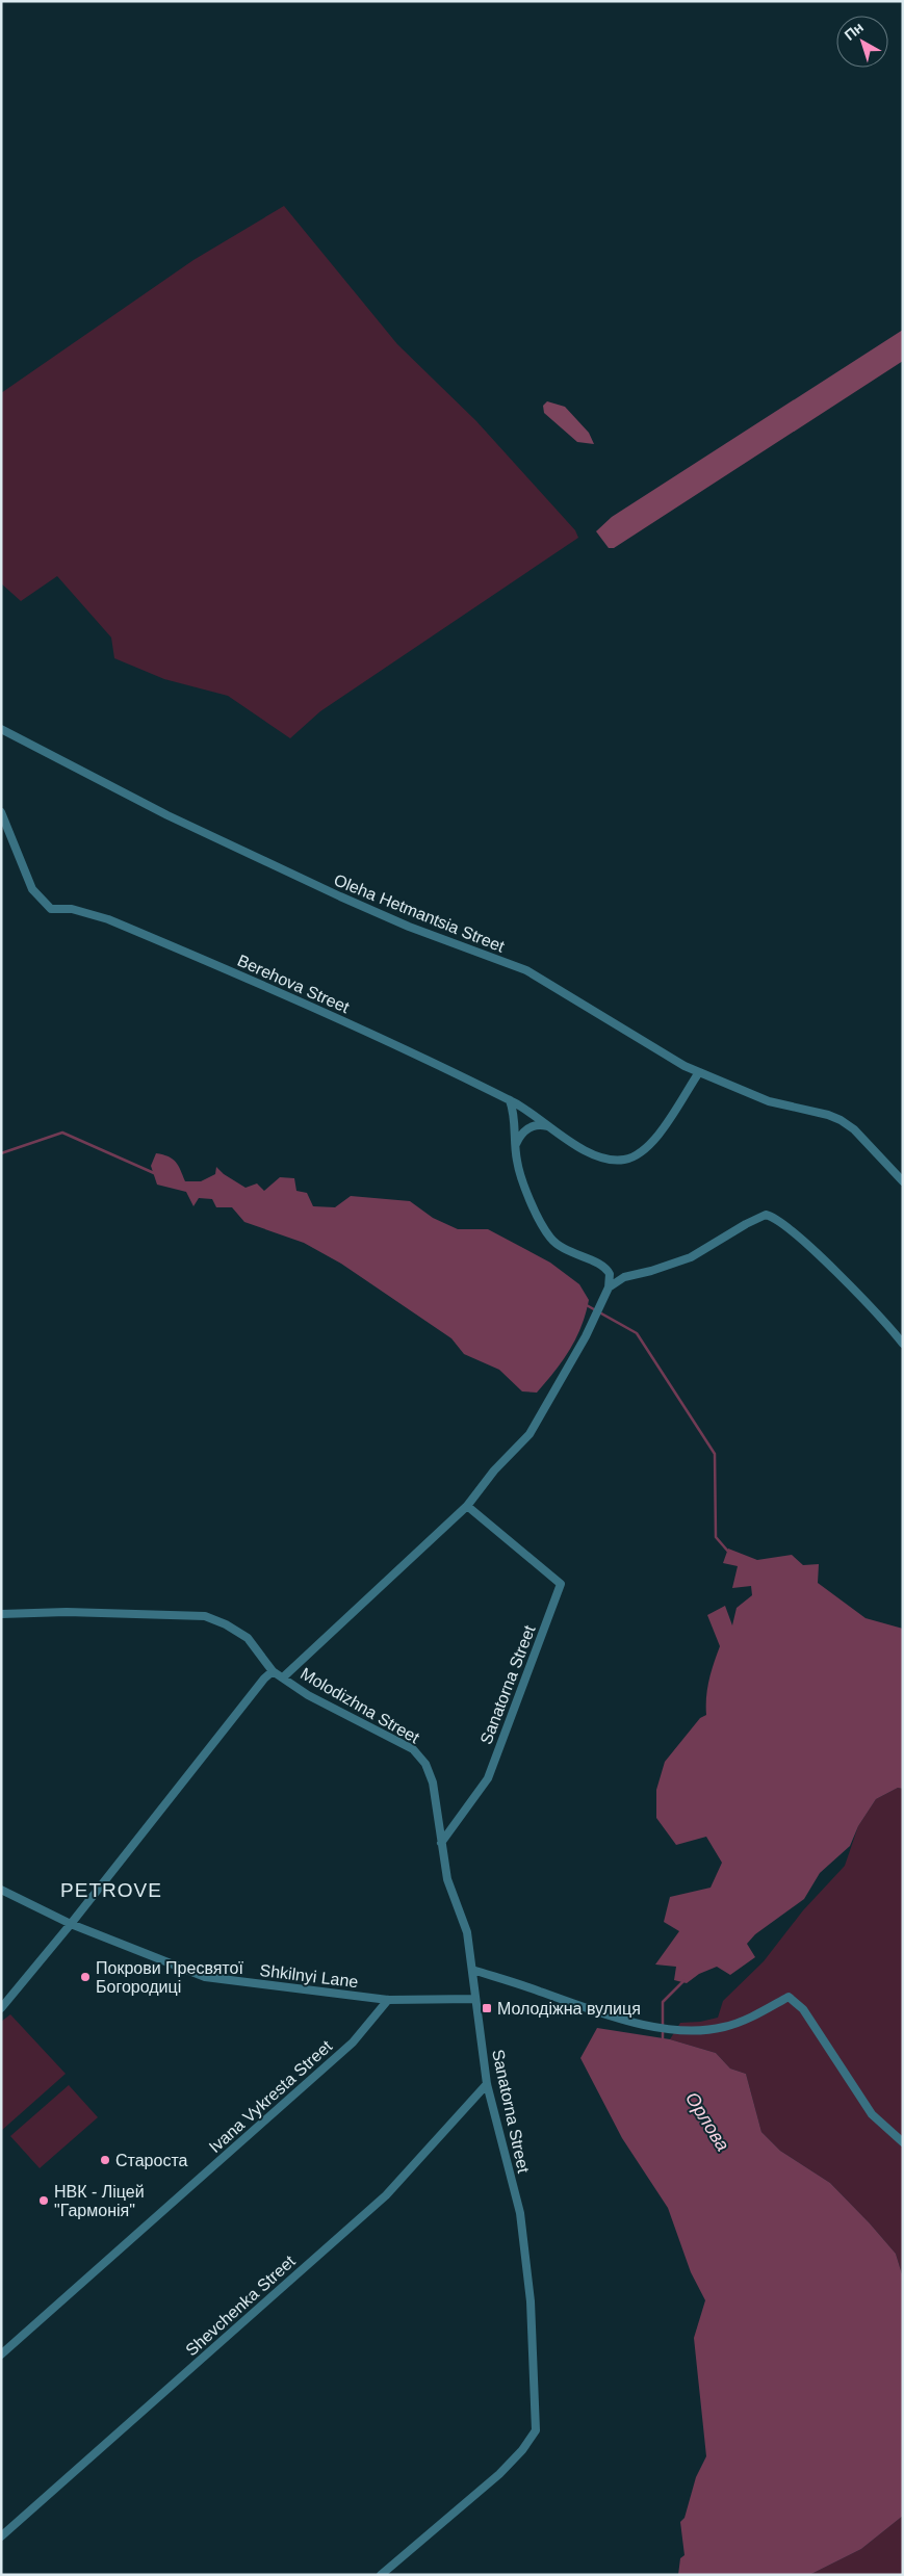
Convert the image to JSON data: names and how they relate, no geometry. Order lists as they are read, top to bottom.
{
  "streets": {
    "street": [
      "Oleha Hetmantsia Street",
      "Berehova Street",
      "Sanatorna Street",
      "Molodizhna Street",
      "Shkilnyi Lane",
      "Ivana Vykresta Street",
      "Shevchenka Street"
    ]
  },
  "crossings": [
    ["Oleha Hetmantsia Street", "Berehova Street"],
    ["Sanatorna Street", "Molodizhna Street"],
    ["Sanatorna Street", "Shkilnyi Lane"],
    ["Sanatorna Street", "Shevchenka Street"],
    ["Shkilnyi Lane", "Ivana Vykresta Street"]
  ],
  "districts": ["PETROVE"],
  "water": ["Орлова"],
  "places": {
    "other": ["Покрови Пресвятої Богородиці", "Староста", "НВК - Ліцей \"Гармонія\""],
    "transit": ["Молодіжна вулиця"]
  },
  "north": "top left"
}
